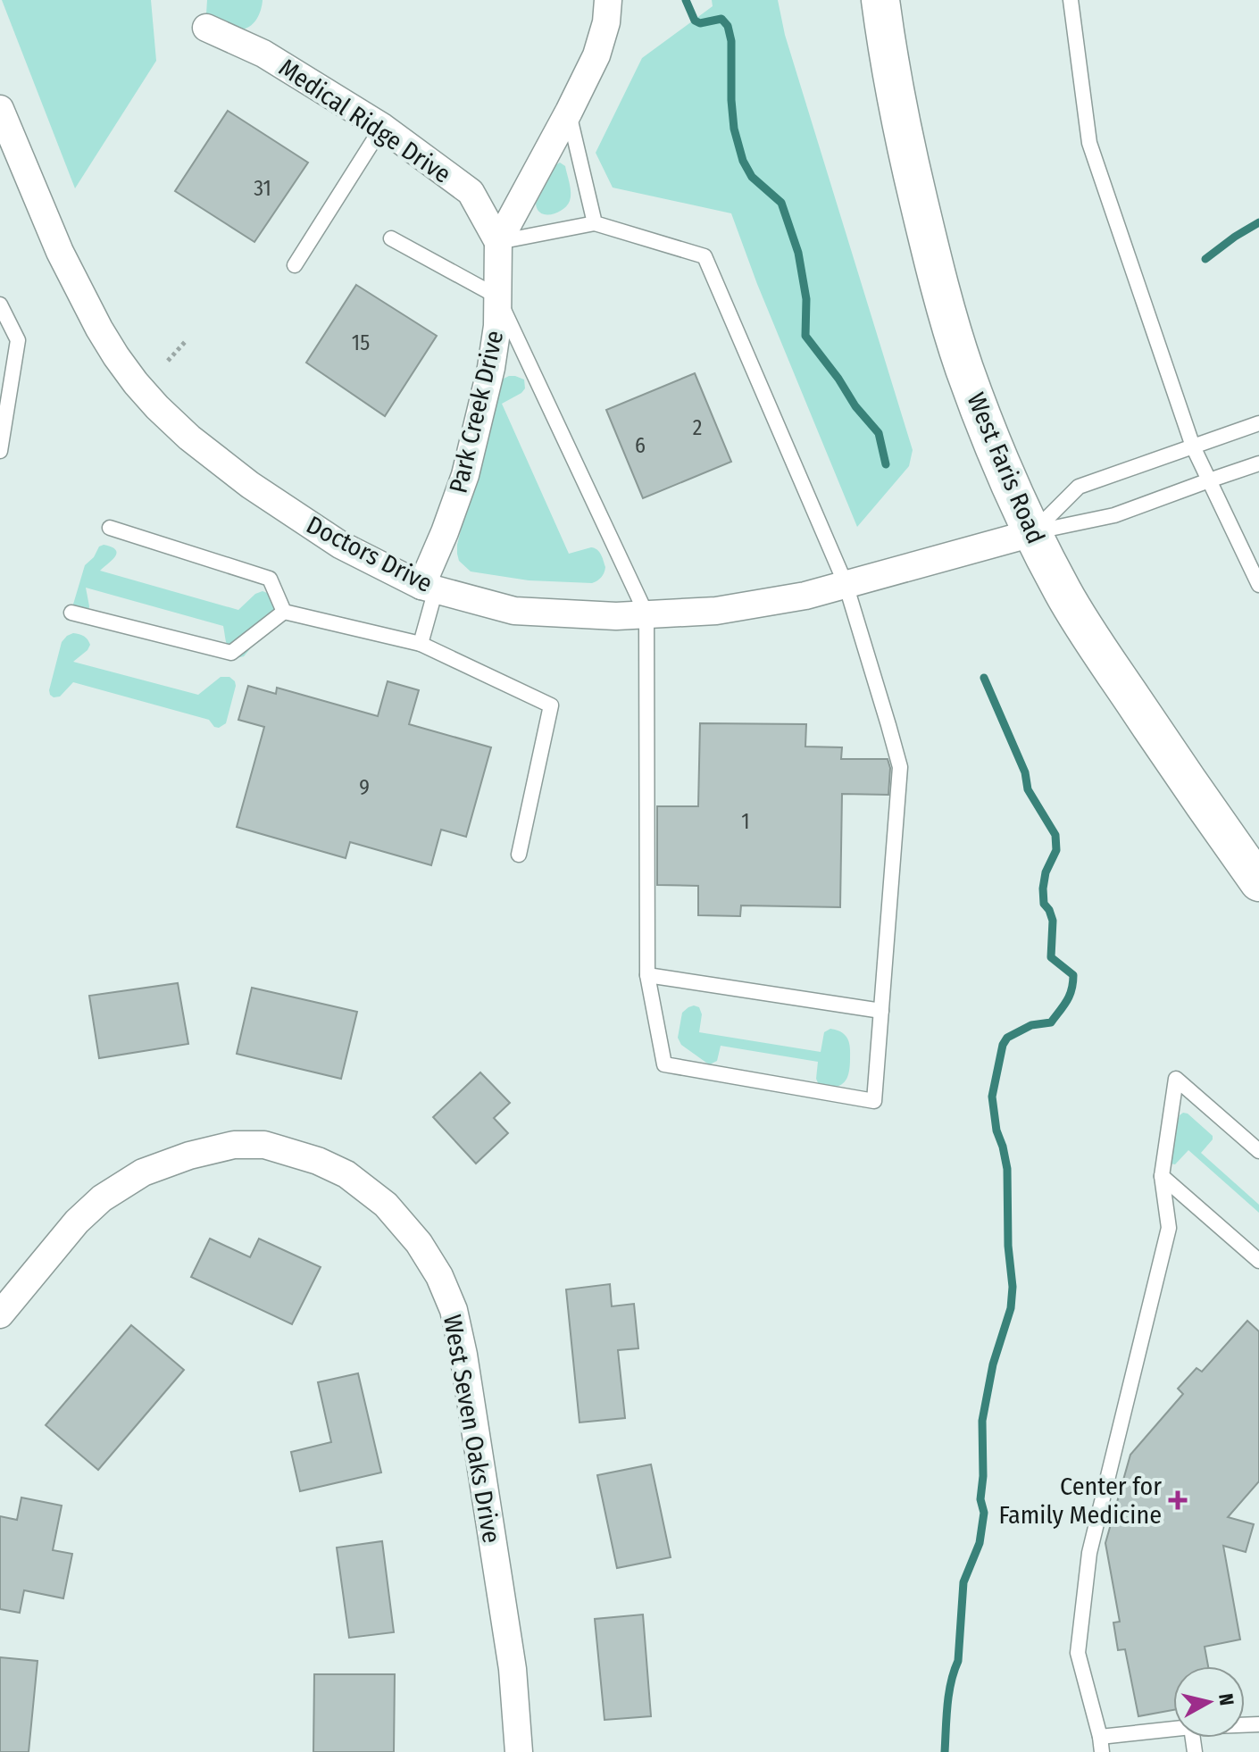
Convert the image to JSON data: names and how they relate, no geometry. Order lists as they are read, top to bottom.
{
  "streets": {
    "main road": ["West Faris Road"],
    "street": [
      "Medical Ridge Drive",
      "Park Creek Drive",
      "Doctors Drive",
      "West Seven Oaks Drive"
    ]
  },
  "crossings": [
    ["Medical Ridge Drive", "Park Creek Drive"],
    ["Park Creek Drive", "Doctors Drive"],
    ["West Faris Road", "Doctors Drive"]
  ],
  "places": {
    "health": ["Center for Family Medicine"]
  },
  "house_numbers": [
    "31",
    "15",
    "2",
    "6",
    "9",
    "1"
  ],
  "north": "right"
}
